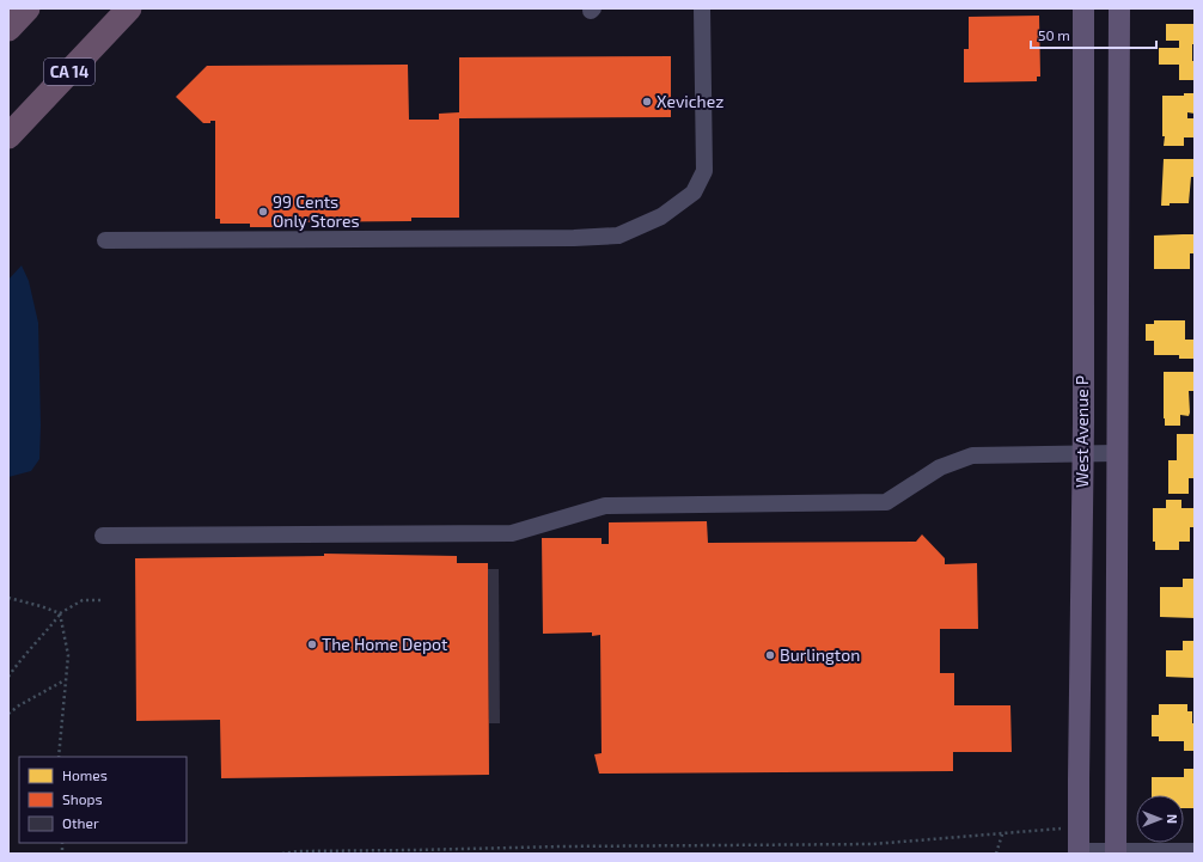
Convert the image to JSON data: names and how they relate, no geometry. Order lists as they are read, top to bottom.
{
  "streets": {
    "highway": ["CA 14"],
    "main road": ["West Avenue P"]
  },
  "places": [
    "Xevichez",
    "99 Cents Only Stores",
    "The Home Depot",
    "Burlington"
  ],
  "legend": ["Homes", "Shops", "Other"],
  "scale_bar": "50 m",
  "north": "right"
}
